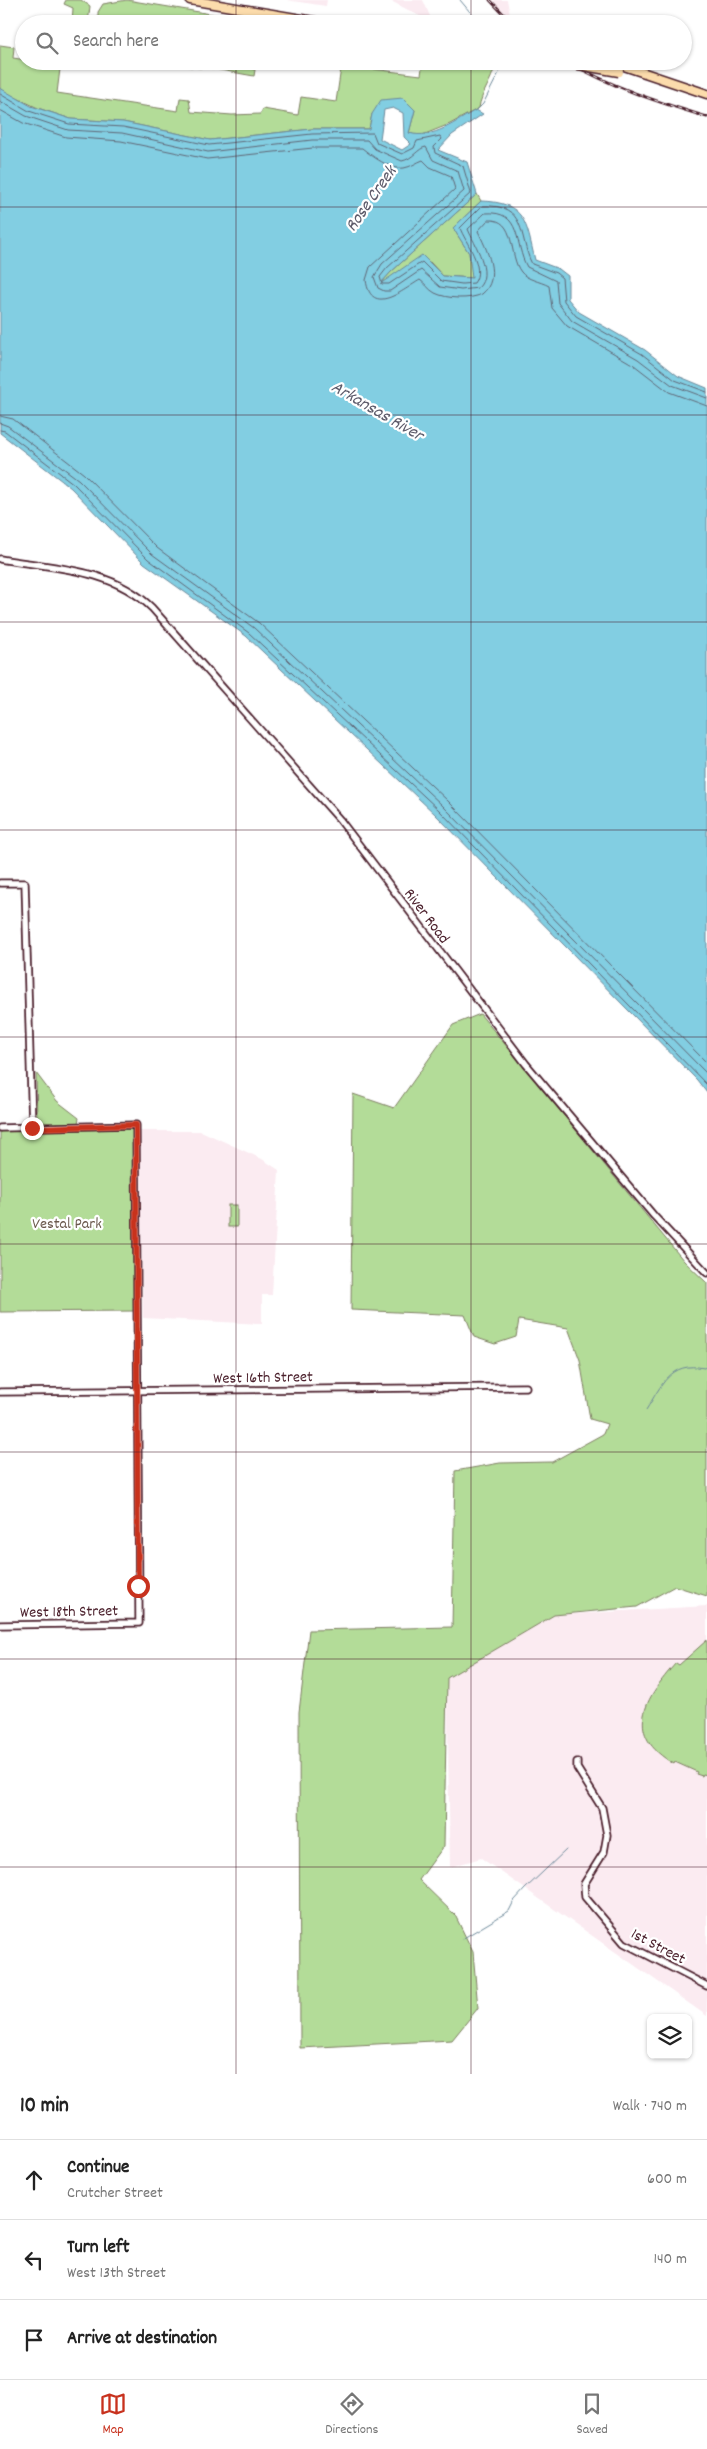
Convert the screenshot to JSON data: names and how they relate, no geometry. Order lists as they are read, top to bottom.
{
  "streets": {
    "street": [
      "River Road",
      "West 16th Street",
      "West 18th Street",
      "1st Street"
    ]
  },
  "crossings": [
    ["West 16th Street", "West 18th Street"]
  ],
  "water": ["Rose Creek", "Arkansas River"],
  "parks": ["Vestal Park"],
  "page": {
    "search": "Search here",
    "heading": ["10 min", "Walk · 740 m"],
    "list": [
      ["Continue", "Crutcher Street", "600 m"],
      ["Turn left", "West 13th Street", "140 m"],
      "Arrive at destination"
    ],
    "nav": ["Map", "Directions", "Saved"]
  }
}
